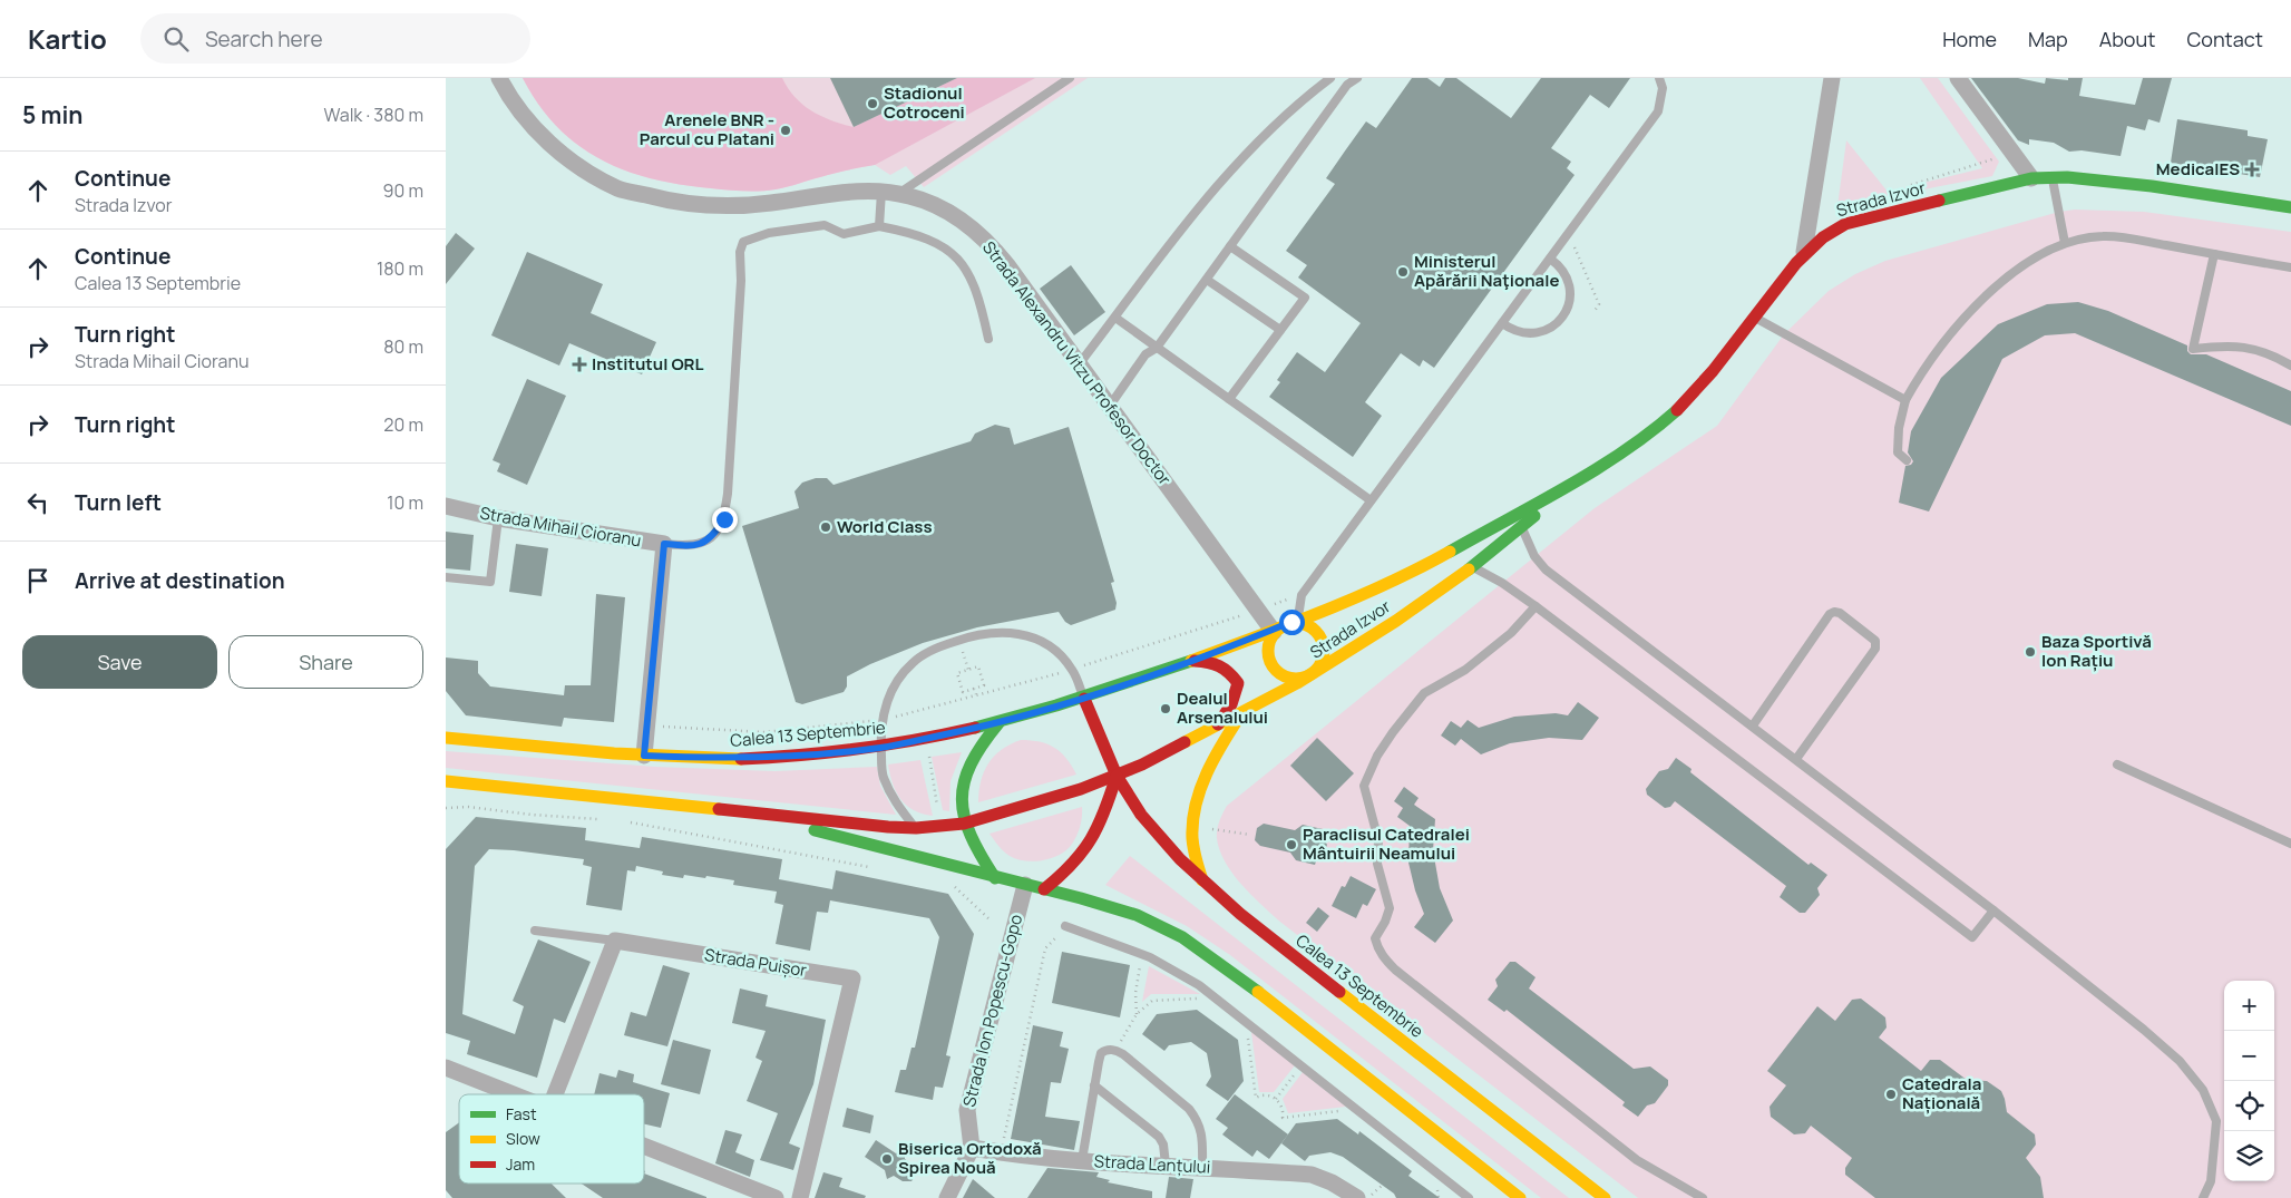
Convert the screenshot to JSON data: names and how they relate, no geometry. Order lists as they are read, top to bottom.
{
  "streets": {
    "main road": ["Strada Izvor", "Calea 13 Septembrie"],
    "street": [
      "Strada Alexandru Vitzu Profesor Doctor",
      "Strada Mihail Cioranu",
      "Strada Puișor",
      "Strada Ion Popescu-Gopo",
      "Strada Lanțului"
    ]
  },
  "crossings": [
    ["Strada Izvor", "Strada Alexandru Vitzu Profesor Doctor"],
    ["Strada Izvor", "Calea 13 Septembrie"],
    ["Strada Mihail Cioranu", "Calea 13 Septembrie"],
    ["Strada Ion Popescu-Gopo", "Strada Lanțului"]
  ],
  "places": {
    "other": [
      "Stadionul Cotroceni",
      "Arenele BNR - Parcul cu Platani",
      "Ministerul Apărării Naţionale",
      "World Class",
      "Baza Sportivă Ion Rațiu",
      "Dealul Arsenalului",
      "Paraclisul Catedralei Mântuirii Neamului",
      "Catedrala Națională",
      "Biserica Ortodoxă Spirea Nouă"
    ],
    "health": ["MedicalES", "Institutul ORL"]
  },
  "legend": ["Fast", "Slow", "Jam"],
  "page": {
    "header": "Kartio",
    "search": "Search here",
    "nav": [
      "Home",
      "Map",
      "About",
      "Contact"
    ],
    "heading": ["5 min", "Walk · 380 m"],
    "list": [
      ["Continue", "Strada Izvor", "90 m"],
      ["Continue", "Calea 13 Septembrie", "180 m"],
      ["Turn right", "Strada Mihail Cioranu", "80 m"],
      ["Turn right", "20 m"],
      ["Turn left", "10 m"],
      "Arrive at destination"
    ],
    "buttons": ["Save", "Share"],
    "map_buttons": ["+", "−"]
  }
}
